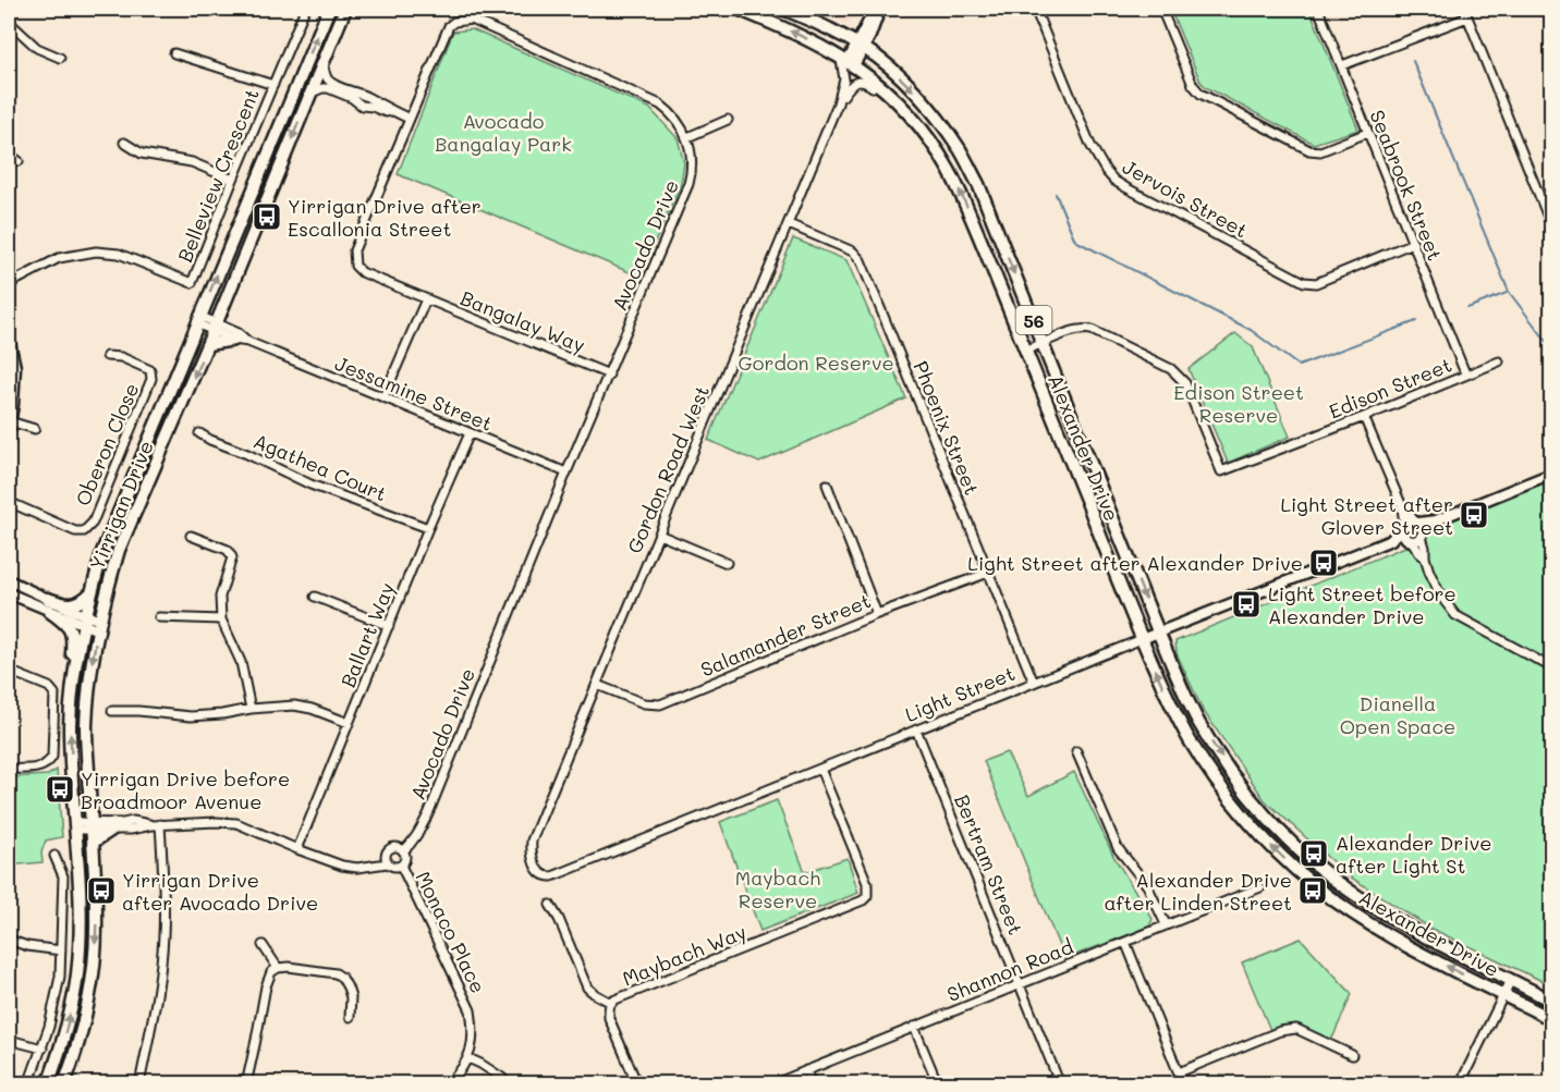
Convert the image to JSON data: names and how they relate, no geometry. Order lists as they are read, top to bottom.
{
  "streets": {
    "main road": ["56", "Alexander Drive", "Yirrigan Drive"],
    "street": [
      "Belleview Crescent",
      "Seabrook Street",
      "Jervois Street",
      "Avocado Drive",
      "Bangalay Way",
      "Edison Street",
      "Jessamine Street",
      "Phoenix Street",
      "Oberon Close",
      "Agathea Court",
      "Gordon Road West",
      "Ballart Way",
      "Salamander Street",
      "Light Street",
      "Bertram Street",
      "Monaco Place",
      "Maybach Way",
      "Shannon Road"
    ]
  },
  "crossings": [
    ["Seabrook Street", "Jervois Street"],
    ["Seabrook Street", "Edison Street"],
    ["Avocado Drive", "Bangalay Way"],
    ["Avocado Drive", "Jessamine Street"],
    ["Avocado Drive", "Monaco Place"],
    ["Edison Street", "Alexander Drive"],
    ["Jessamine Street", "Yirrigan Drive"],
    ["Jessamine Street", "Ballart Way"],
    ["Phoenix Street", "Gordon Road West"],
    ["Phoenix Street", "Salamander Street"],
    ["Phoenix Street", "Light Street"],
    ["Alexander Drive", "Gordon Road West"],
    ["Alexander Drive", "Light Street"],
    ["Agathea Court", "Ballart Way"],
    ["Gordon Road West", "Salamander Street"],
    ["Gordon Road West", "Light Street"],
    ["Light Street", "Bertram Street"],
    ["Light Street", "Maybach Way"],
    ["Bertram Street", "Shannon Road"]
  ],
  "parks": [
    "Avocado Bangalay Park",
    "Gordon Reserve",
    "Edison Street Reserve",
    "Dianella Open Space",
    "Maybach Reserve"
  ],
  "places": {
    "bus stop": [
      "Yirrigan Drive after Escallonia Street",
      "Light Street after Glover Street",
      "Light Street after Alexander Drive",
      "Light Street before Alexander Drive",
      "Yirrigan Drive before Broadmoor Avenue",
      "Alexander Drive after Light St",
      "Yirrigan Drive after Avocado Drive",
      "Alexander Drive after Linden Street"
    ]
  }
}
